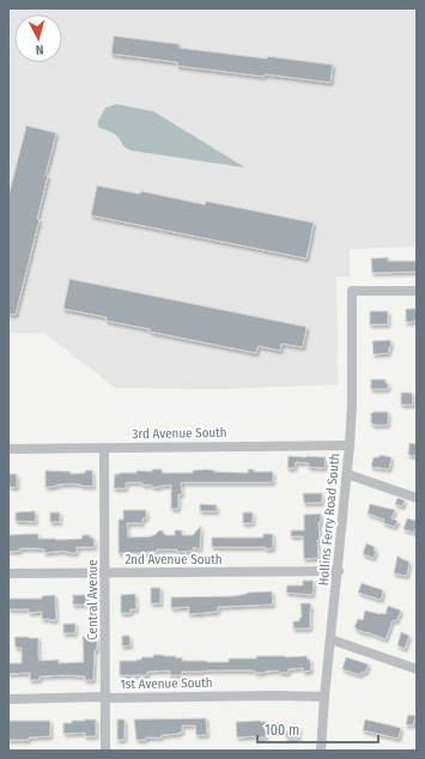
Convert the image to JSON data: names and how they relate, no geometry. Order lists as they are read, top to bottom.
{
  "streets": {
    "street": [
      "3rd Avenue South",
      "Hollins Ferry Road South",
      "2nd Avenue South",
      "Central Avenue",
      "1st Avenue South"
    ]
  },
  "crossings": [
    ["3rd Avenue South", "Hollins Ferry Road South"],
    ["3rd Avenue South", "Central Avenue"],
    ["Hollins Ferry Road South", "2nd Avenue South"],
    ["Hollins Ferry Road South", "1st Avenue South"],
    ["2nd Avenue South", "Central Avenue"],
    ["Central Avenue", "1st Avenue South"]
  ],
  "scale_bar": "100 m",
  "north": "bottom"
}
